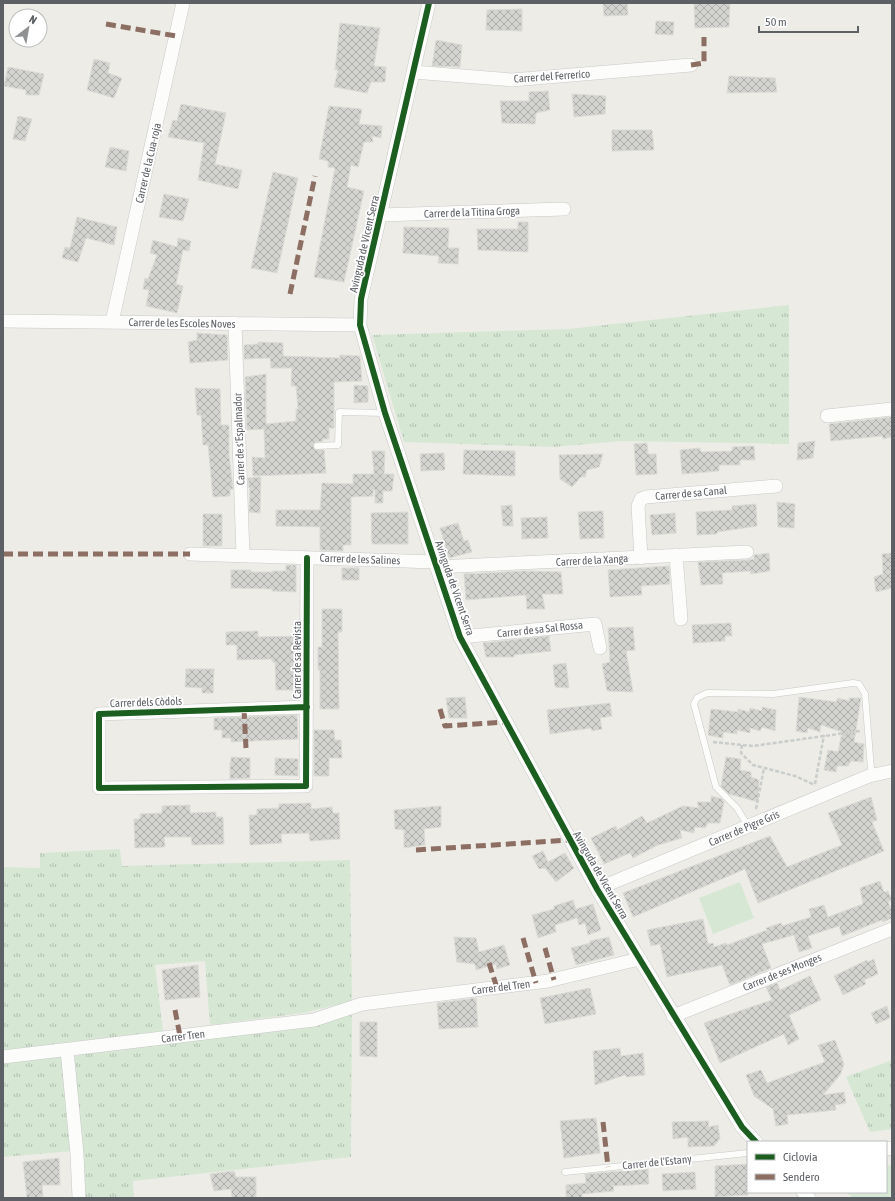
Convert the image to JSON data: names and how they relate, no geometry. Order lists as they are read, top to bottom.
{
  "streets": {
    "street": [
      "Carrer del Ferrerico",
      "Carrer de la Cua-roja",
      "Carrer de la Titina Groga",
      "Avinguda de Vicent Serra",
      "Carrer de les Escoles Noves",
      "Carrer de s'Espalmador",
      "Carrer de sa Canal",
      "Carrer de les Salines",
      "Carrer de la Xanga",
      "Carrer de sa Sal Rossa",
      "Carrer de sa Revista",
      "Carrer dels Còdols",
      "Carrer de Pigre Gris",
      "Carrer de ses Monges",
      "Carrer del Tren",
      "Carrer Tren"
    ],
    "lane": ["Carrer de l'Estany"]
  },
  "crossings": [
    ["Carrer del Ferrerico", "Avinguda de Vicent Serra"],
    ["Carrer de la Cua-roja", "Carrer de les Escoles Noves"],
    ["Carrer de la Titina Groga", "Avinguda de Vicent Serra"],
    ["Avinguda de Vicent Serra", "Carrer de les Escoles Noves"],
    ["Avinguda de Vicent Serra", "Carrer de les Salines"],
    ["Avinguda de Vicent Serra", "Carrer de la Xanga"],
    ["Avinguda de Vicent Serra", "Carrer de sa Sal Rossa"],
    ["Avinguda de Vicent Serra", "Carrer de Pigre Gris"],
    ["Avinguda de Vicent Serra", "Carrer de ses Monges"],
    ["Avinguda de Vicent Serra", "Carrer del Tren"],
    ["Carrer de les Escoles Noves", "Carrer de s'Espalmador"],
    ["Carrer de s'Espalmador", "Carrer de les Salines"],
    ["Carrer de sa Canal", "Carrer de la Xanga"],
    ["Carrer de les Salines", "Carrer de la Xanga"],
    ["Carrer de les Salines", "Carrer de sa Revista"],
    ["Carrer de sa Revista", "Carrer dels Còdols"],
    ["Carrer del Tren", "Carrer Tren"]
  ],
  "legend": ["Ciclovía", "Sendero"],
  "scale_bar": "50 m",
  "north": "top right"
}
